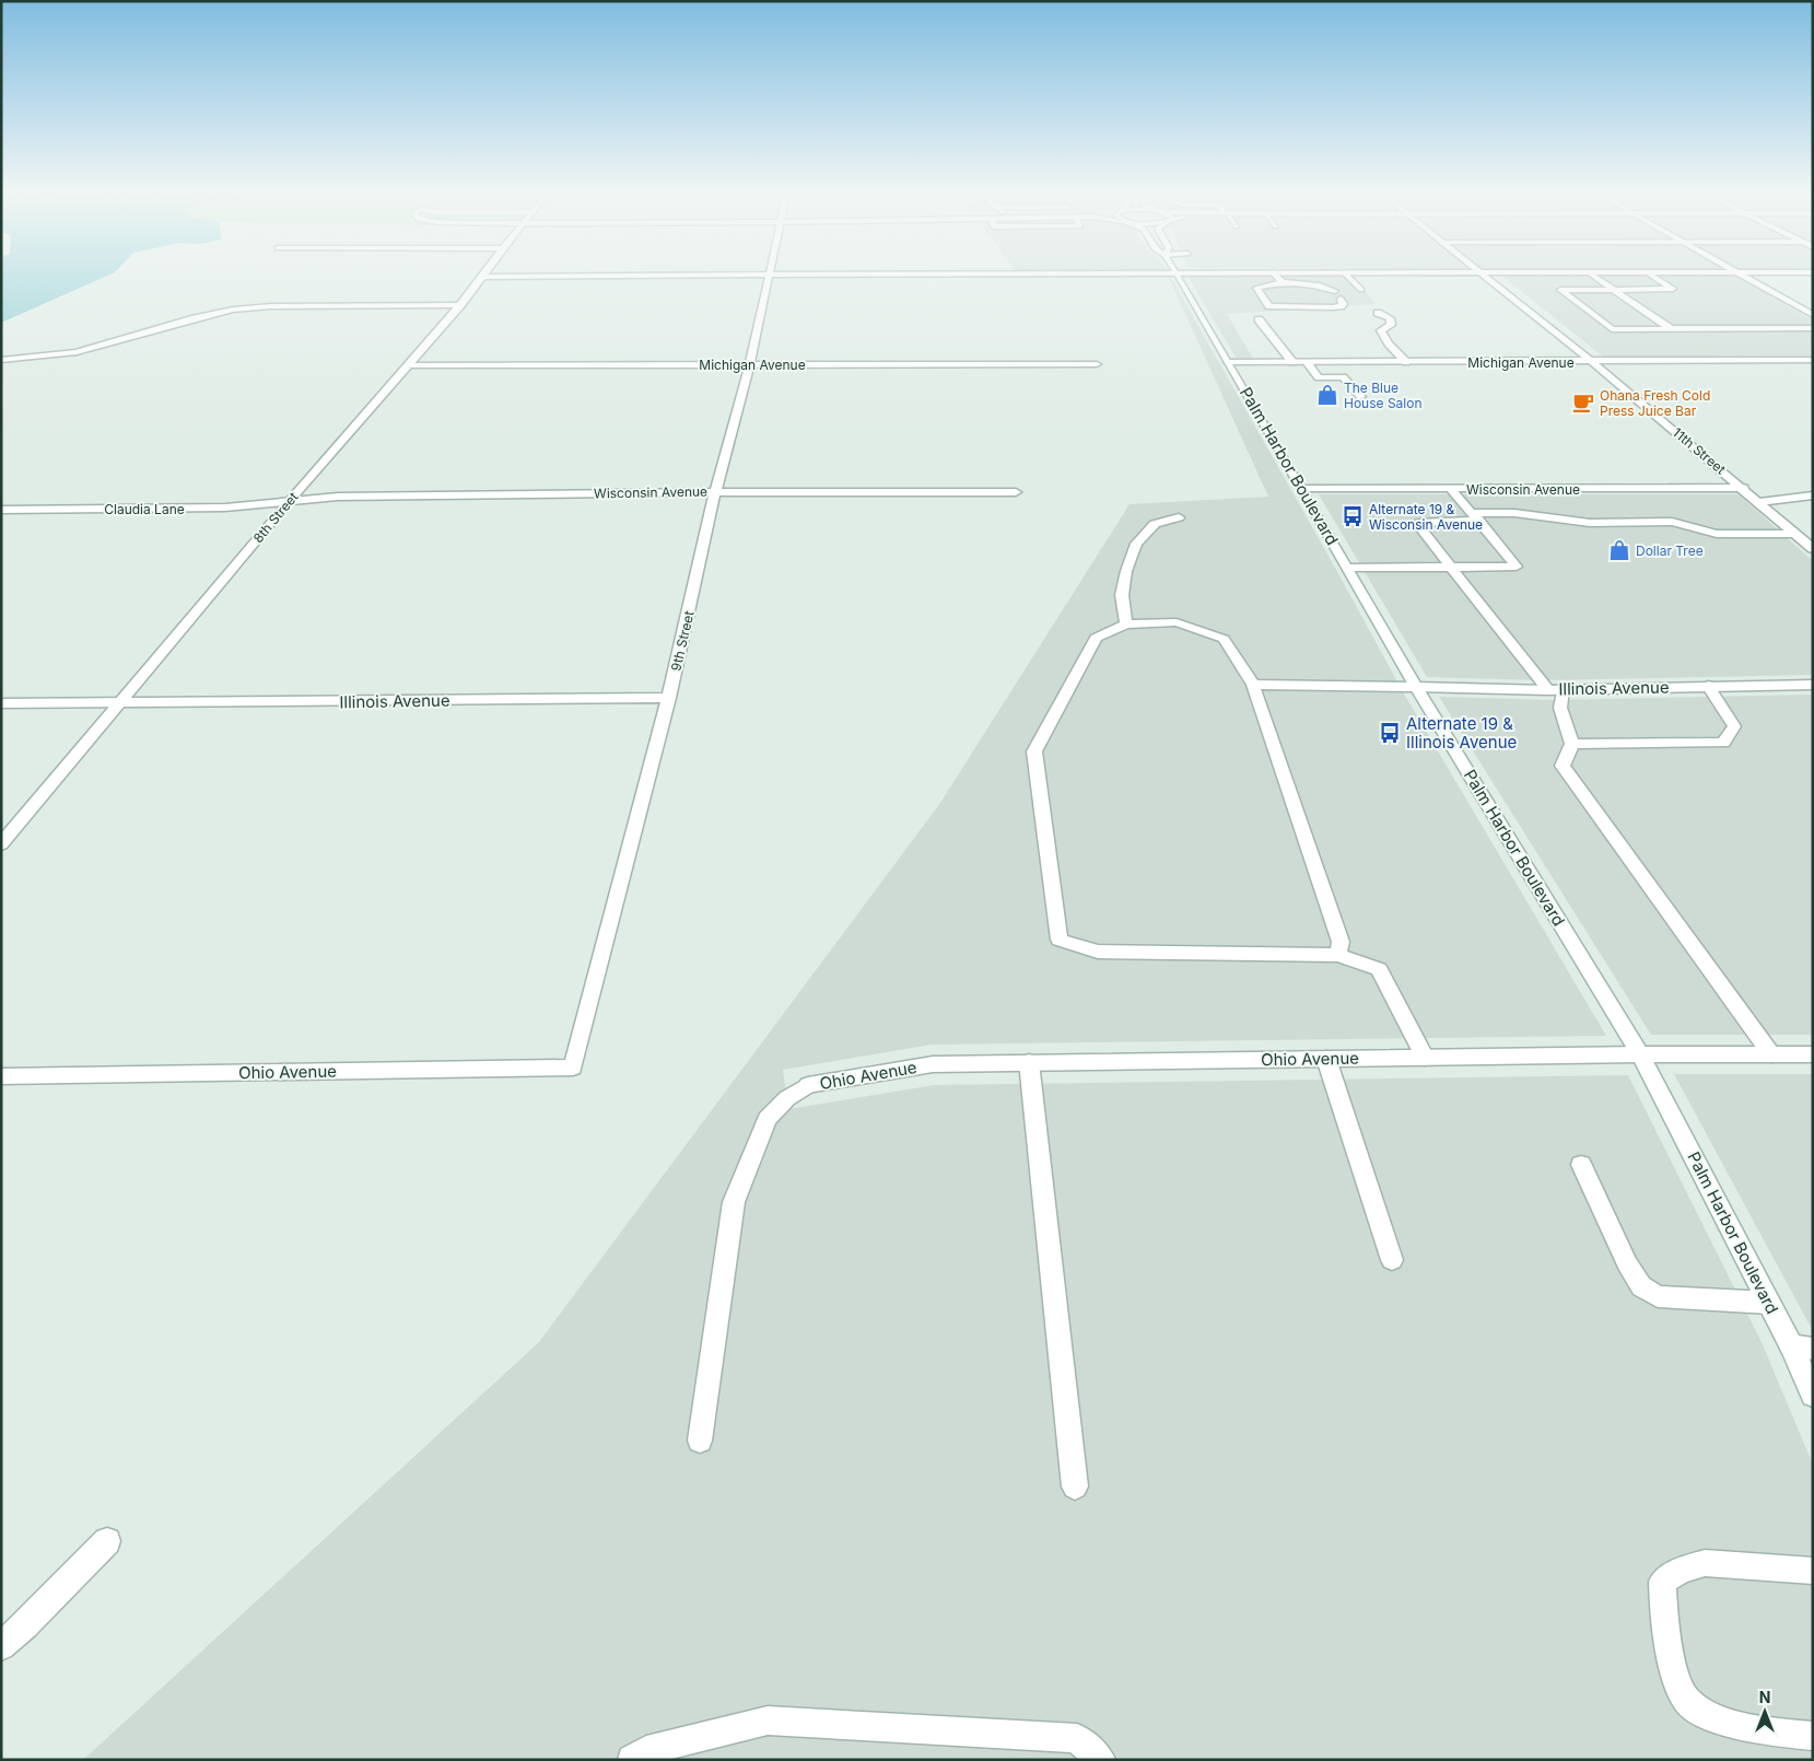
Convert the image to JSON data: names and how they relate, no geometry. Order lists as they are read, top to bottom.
{
  "streets": {
    "street": [
      "Michigan Avenue",
      "11th Street",
      "Palm Harbor Boulevard",
      "Wisconsin Avenue",
      "Claudia Lane",
      "8th Street",
      "9th Street",
      "Illinois Avenue",
      "Ohio Avenue"
    ]
  },
  "crossings": [
    ["Michigan Avenue", "11th Street"],
    ["Michigan Avenue", "Palm Harbor Boulevard"],
    ["Michigan Avenue", "8th Street"],
    ["Michigan Avenue", "9th Street"],
    ["11th Street", "Wisconsin Avenue"],
    ["Palm Harbor Boulevard", "Wisconsin Avenue"],
    ["Palm Harbor Boulevard", "Illinois Avenue"],
    ["Palm Harbor Boulevard", "Ohio Avenue"],
    ["Wisconsin Avenue", "Claudia Lane"],
    ["Wisconsin Avenue", "8th Street"],
    ["Wisconsin Avenue", "9th Street"],
    ["Claudia Lane", "8th Street"],
    ["8th Street", "Illinois Avenue"],
    ["9th Street", "Illinois Avenue"],
    ["9th Street", "Ohio Avenue"]
  ],
  "places": {
    "shop": ["The Blue House Salon", "Dollar Tree"],
    "cafe": ["Ohana Fresh Cold Press Juice Bar"],
    "bus stop": ["Alternate 19 & Wisconsin Avenue", "Alternate 19 & Illinois Avenue"]
  },
  "north": "top"
}
